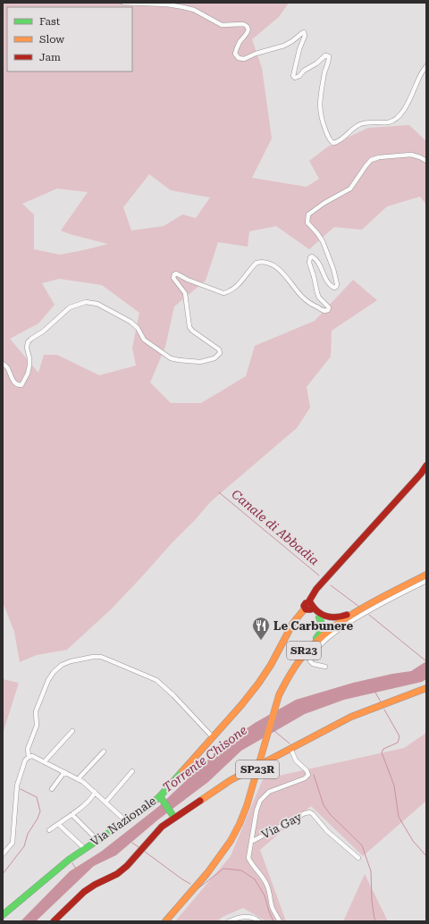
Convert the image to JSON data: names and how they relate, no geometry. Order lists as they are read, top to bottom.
{
  "streets": {
    "main road": ["SR23", "SP23R", "Via Nazionale"],
    "street": ["Via Gay"]
  },
  "crossings": [
    ["SR23", "SP23R"]
  ],
  "water": ["Canale di Abbadia", "Torrente Chisone"],
  "places": {
    "restaurant": ["Le Carbunere"]
  },
  "legend": ["Fast", "Slow", "Jam"]
}
